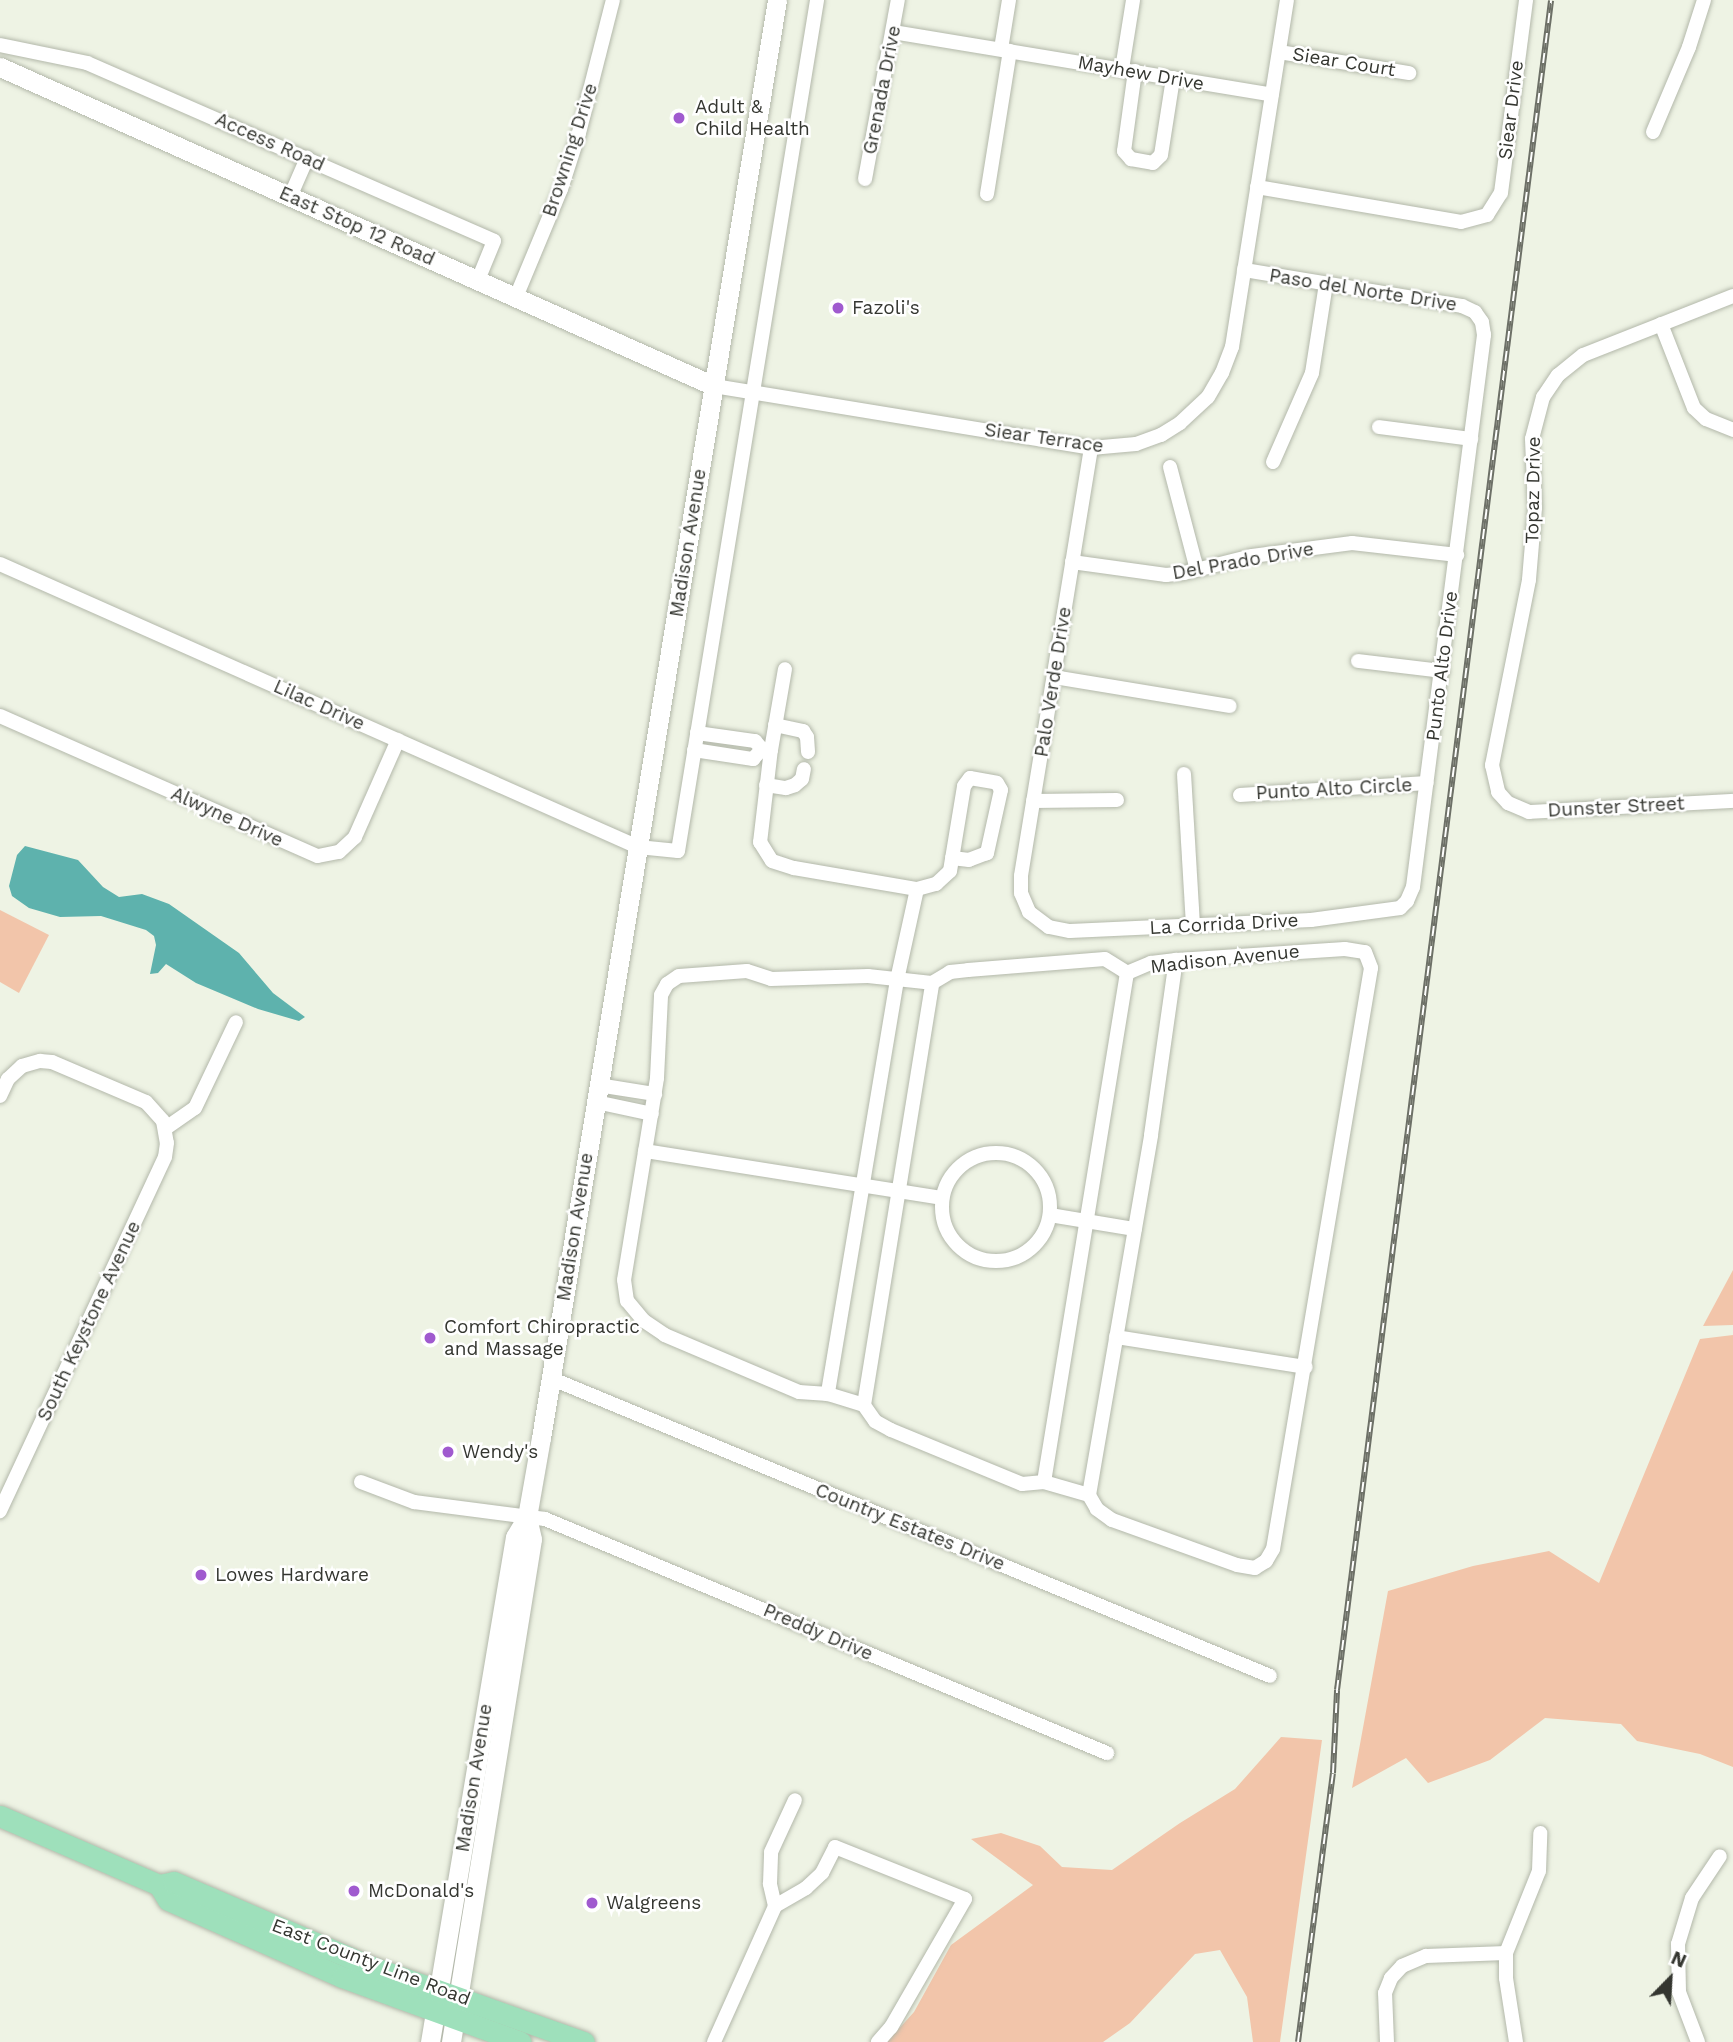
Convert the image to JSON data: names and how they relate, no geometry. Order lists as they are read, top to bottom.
{
  "streets": {
    "main road": ["East Stop 12 Road", "Madison Avenue", "East County Line Road"],
    "street": [
      "Siear Court",
      "Mayhew Drive",
      "Grenada Drive",
      "Siear Drive",
      "Access Road",
      "Browning Drive",
      "Paso del Norte Drive",
      "Siear Terrace",
      "Topaz Drive",
      "Del Prado Drive",
      "Punto Alto Drive",
      "Palo Verde Drive",
      "Lilac Drive",
      "Punto Alto Circle",
      "Dunster Street",
      "Alwyne Drive",
      "La Corrida Drive",
      "South Keystone Avenue",
      "Country Estates Drive",
      "Preddy Drive"
    ]
  },
  "crossings": [
    ["Siear Court", "Siear Terrace"],
    ["Mayhew Drive", "Grenada Drive"],
    ["Mayhew Drive", "Siear Terrace"],
    ["Siear Drive", "Siear Terrace"],
    ["Access Road", "East Stop 12 Road"],
    ["Browning Drive", "East Stop 12 Road"],
    ["East Stop 12 Road", "Siear Terrace"],
    ["East Stop 12 Road", "Madison Avenue"],
    ["Paso del Norte Drive", "Siear Terrace"],
    ["Paso del Norte Drive", "Punto Alto Drive"],
    ["Siear Terrace", "Madison Avenue"],
    ["Siear Terrace", "Palo Verde Drive"],
    ["Topaz Drive", "Dunster Street"],
    ["Madison Avenue", "Lilac Drive"],
    ["Madison Avenue", "Country Estates Drive"],
    ["Madison Avenue", "Preddy Drive"],
    ["Madison Avenue", "East County Line Road"],
    ["Del Prado Drive", "Punto Alto Drive"],
    ["Del Prado Drive", "Palo Verde Drive"],
    ["Punto Alto Drive", "Punto Alto Circle"],
    ["Punto Alto Drive", "La Corrida Drive"],
    ["Palo Verde Drive", "La Corrida Drive"],
    ["Lilac Drive", "Alwyne Drive"]
  ],
  "places": [
    "Adult & Child Health",
    "Fazoli's",
    "Comfort Chiropractic and Massage",
    "Wendy's",
    "Lowes Hardware",
    "McDonald's",
    "Walgreens"
  ],
  "north": "top right"
}
